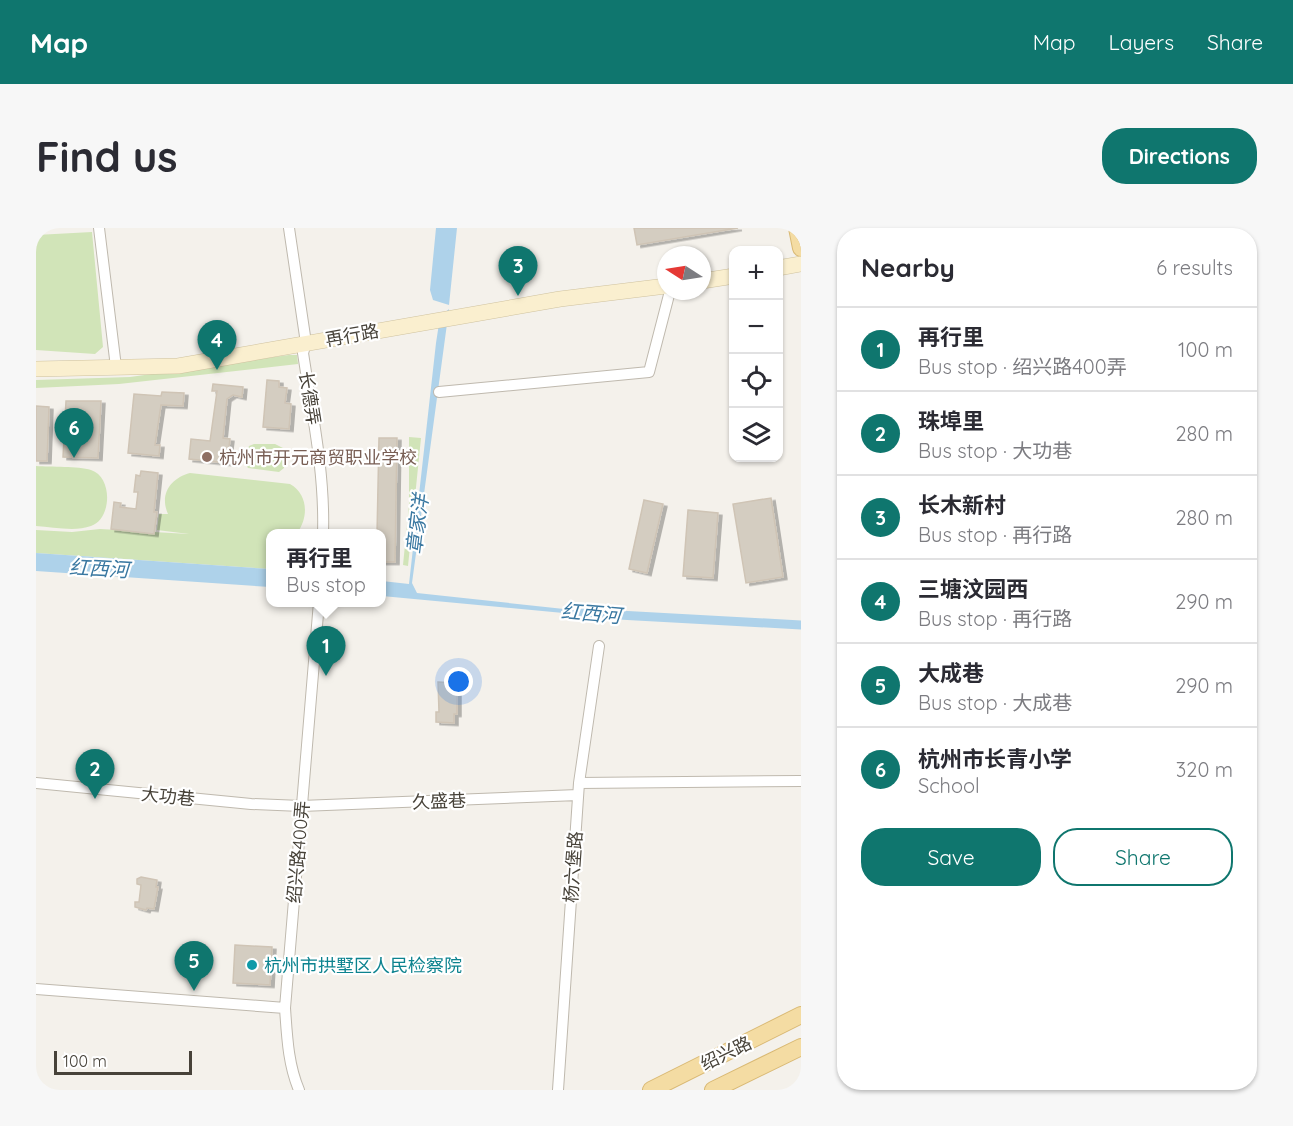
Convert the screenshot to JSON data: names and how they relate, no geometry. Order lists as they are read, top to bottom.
{
  "streets": {
    "main road": ["绍兴路"],
    "street": [
      "再行路",
      "长德弄",
      "大功巷",
      "久盛巷",
      "绍兴路400弄",
      "杨六堡路"
    ]
  },
  "crossings": [
    ["再行路", "长德弄"],
    ["大功巷", "久盛巷"],
    ["大功巷", "绍兴路400弄"],
    ["久盛巷", "绍兴路400弄"],
    ["久盛巷", "杨六堡路"]
  ],
  "water": ["章家洋", "红西河"],
  "places": ["杭州市开元商贸职业学校", "杭州市拱墅区人民检察院"],
  "scale_bar": "100 m",
  "north": "left",
  "page": {
    "header": "Map",
    "nav": ["Map", "Layers", "Share"],
    "buttons": [
      "Directions",
      ["Save", "Share"]
    ],
    "title": "Find us",
    "heading": ["Nearby", "6 results"],
    "map_buttons": ["+", "−"],
    "pins": [
      "3",
      "4",
      "6",
      "1",
      "2",
      "5"
    ],
    "list": [
      {
        "mark": "1",
        "name": "再行里",
        "note": "Bus stop · 绍兴路400弄",
        "value": "100 m"
      },
      {
        "mark": "2",
        "name": "珠埠里",
        "note": "Bus stop · 大功巷",
        "value": "280 m"
      },
      {
        "mark": "3",
        "name": "长木新村",
        "note": "Bus stop · 再行路",
        "value": "280 m"
      },
      {
        "mark": "4",
        "name": "三塘汶园西",
        "note": "Bus stop · 再行路",
        "value": "290 m"
      },
      {
        "mark": "5",
        "name": "大成巷",
        "note": "Bus stop · 大成巷",
        "value": "290 m"
      },
      {
        "mark": "6",
        "name": "杭州市长青小学",
        "note": "School",
        "value": "320 m"
      }
    ],
    "popup": ["再行里", "Bus stop"],
    "scale": "100 m"
  }
}
